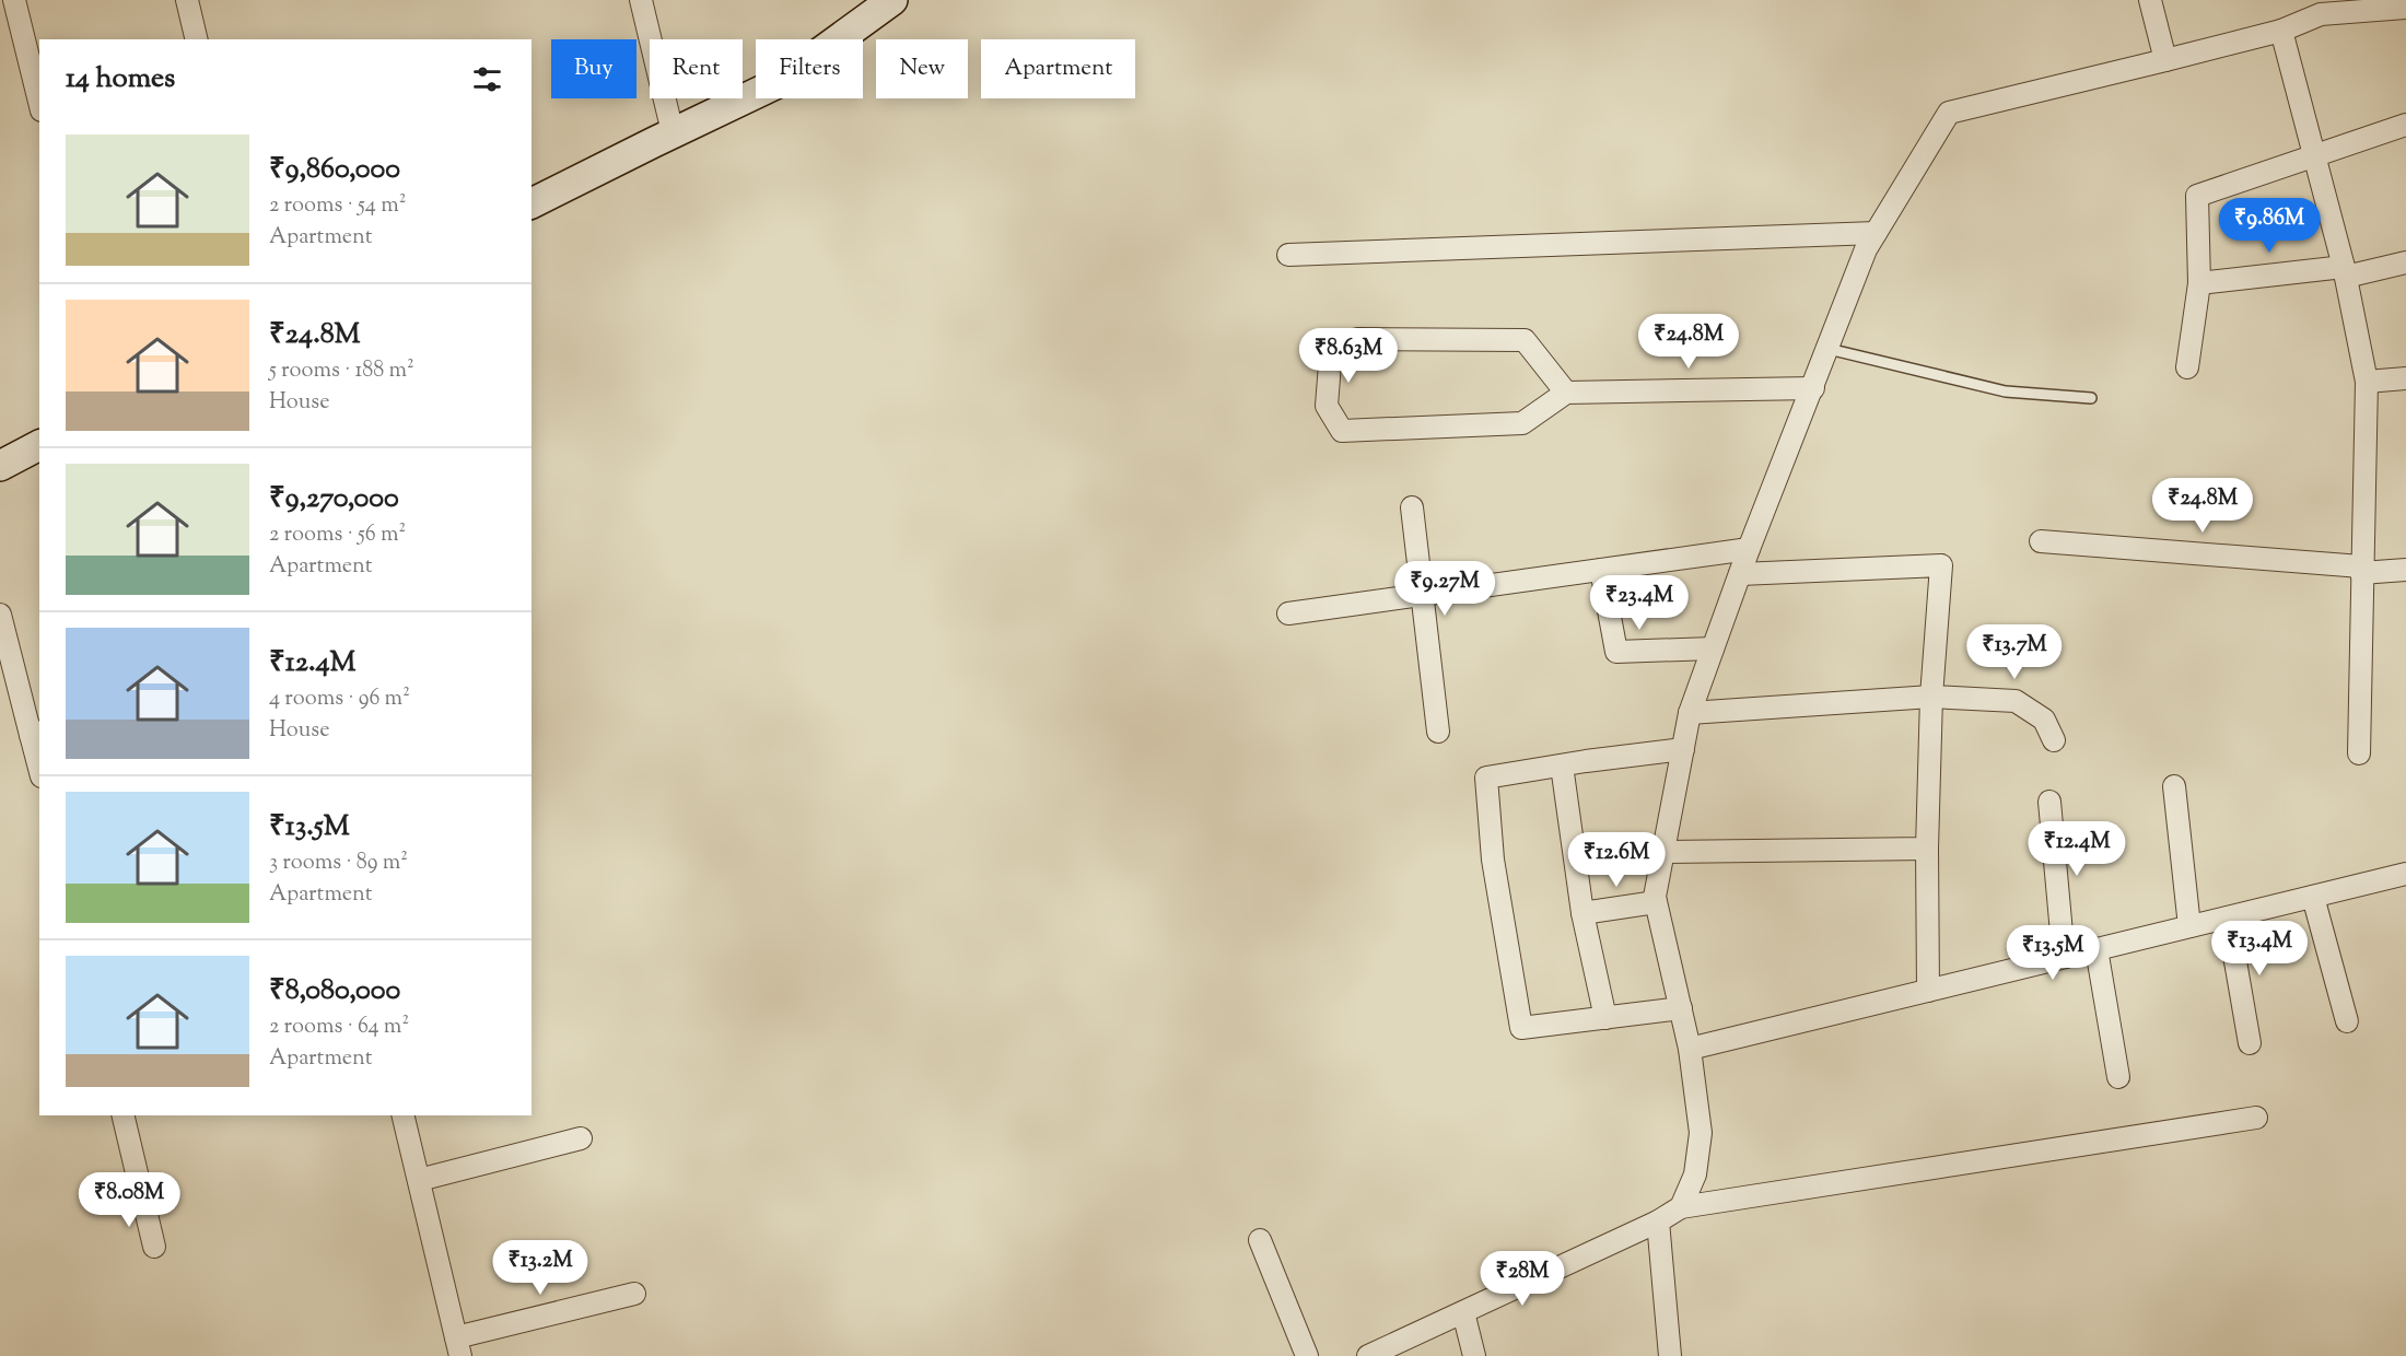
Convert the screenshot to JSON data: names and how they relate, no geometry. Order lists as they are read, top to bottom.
{
  "page": {
    "chip": [
      "Buy",
      "Rent",
      "Filters",
      "New",
      "Apartment"
    ],
    "heading": "14 homes",
    "list": [
      {
        "name": "₹9,860,000",
        "note": "2 rooms · 54 m² · Apartment"
      },
      {
        "name": "₹24.8M",
        "note": "5 rooms · 188 m² · House"
      },
      {
        "name": "₹9,270,000",
        "note": "2 rooms · 56 m² · Apartment"
      },
      {
        "name": "₹12.4M",
        "note": "4 rooms · 96 m² · House"
      },
      {
        "name": "₹13.5M",
        "note": "3 rooms · 89 m² · Apartment"
      },
      {
        "name": "₹8,080,000",
        "note": "2 rooms · 64 m² · Apartment"
      }
    ],
    "price": [
      "₹9.86M",
      "₹24.8M",
      "₹8.63M",
      "₹24.8M",
      "₹9.27M",
      "₹23.4M",
      "₹13.7M",
      "₹12.4M",
      "₹12.6M",
      "₹13.4M",
      "₹13.5M",
      "₹8.08M",
      "₹13.2M",
      "₹28M"
    ]
  }
}
